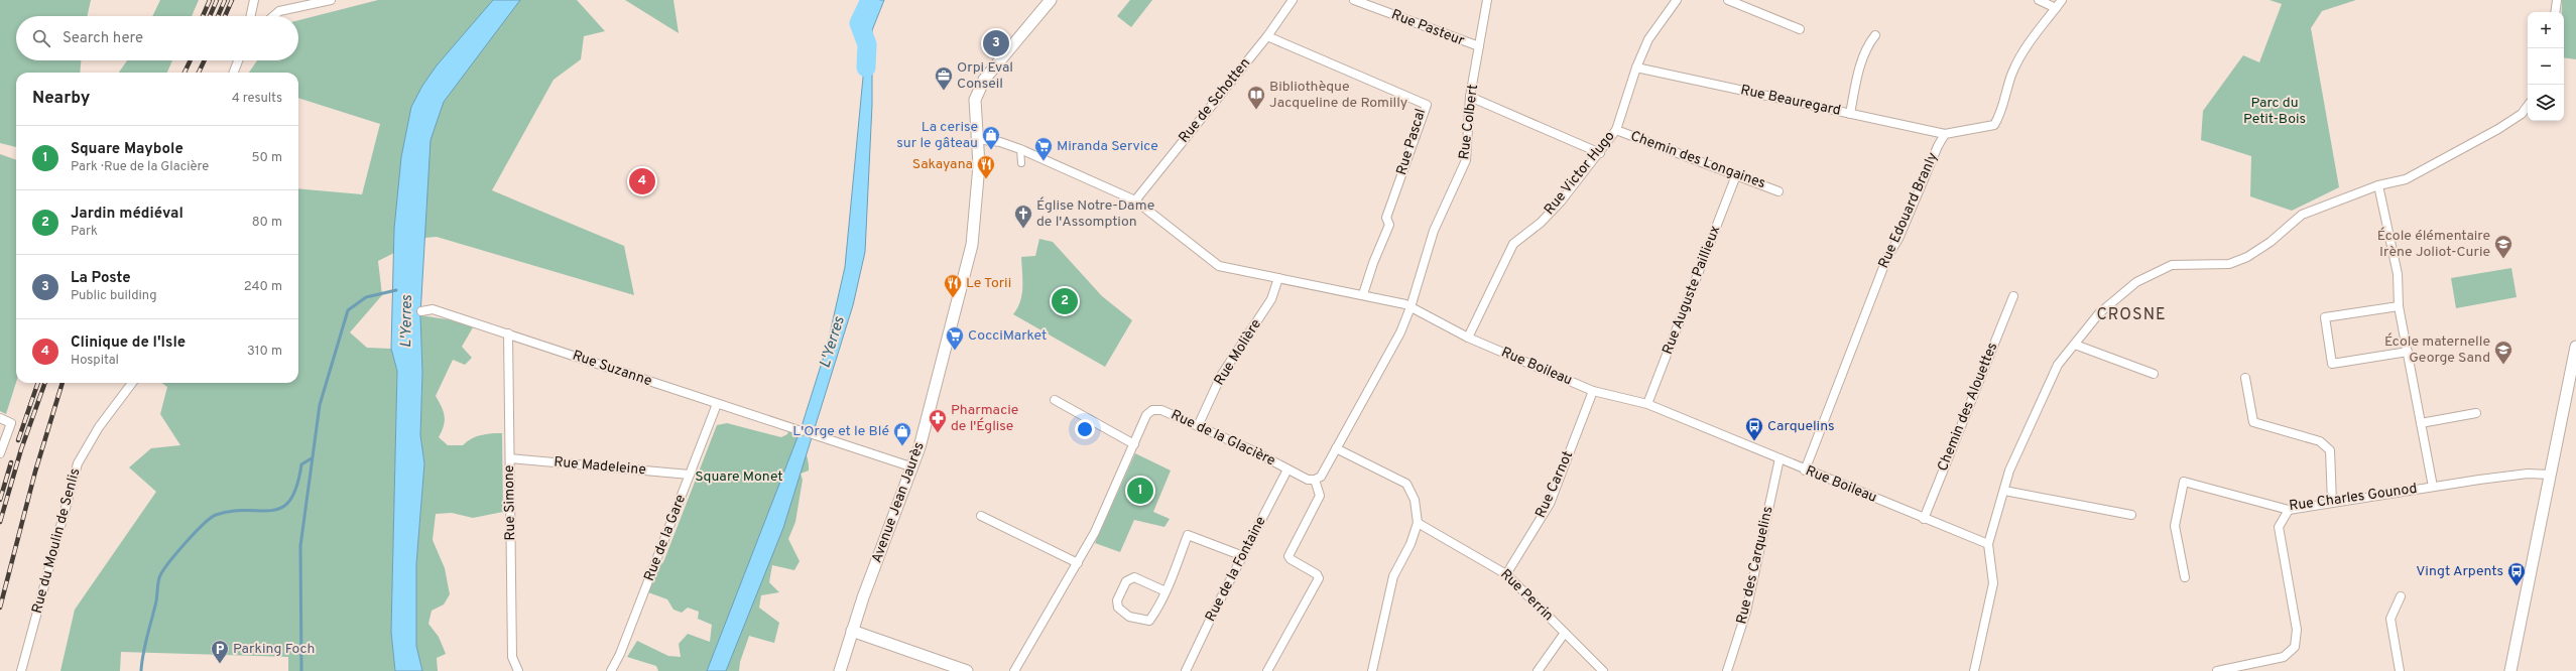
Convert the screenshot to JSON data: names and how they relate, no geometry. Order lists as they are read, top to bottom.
{
  "streets": {
    "street": [
      "Rue Pasteur",
      "Rue de Schotten",
      "Rue Beauregard",
      "Rue Colbert",
      "Rue Pascal",
      "Chemin des Longaines",
      "Rue Victor Hugo",
      "Rue Edouard Branly",
      "Rue Auguste Paillieux",
      "Rue Molière",
      "Rue Boileau",
      "Rue Suzanne",
      "Chemin des Alouettes",
      "Rue de la Glacière",
      "Rue Madeleine",
      "Rue Carnot",
      "Rue Charles Gounod",
      "Rue Simone",
      "Avenue Jean Jaurès",
      "Rue de la Gare",
      "Rue du Moulin de Senlis",
      "Rue des Carquelins",
      "Rue de la Fontaine",
      "Rue Perrin"
    ]
  },
  "crossings": [
    ["Rue Pasteur", "Rue Colbert"],
    ["Rue de Schotten", "Rue Pascal"],
    ["Rue de Schotten", "Rue Boileau"],
    ["Rue Beauregard", "Rue Victor Hugo"],
    ["Rue Beauregard", "Rue Edouard Branly"],
    ["Rue Colbert", "Rue Boileau"],
    ["Rue Pascal", "Rue Boileau"],
    ["Chemin des Longaines", "Rue Victor Hugo"],
    ["Chemin des Longaines", "Rue Auguste Paillieux"],
    ["Rue Victor Hugo", "Rue Boileau"],
    ["Rue Edouard Branly", "Rue Boileau"],
    ["Rue Auguste Paillieux", "Rue Boileau"],
    ["Rue Molière", "Rue Boileau"],
    ["Rue Molière", "Rue de la Glacière"],
    ["Rue Boileau", "Chemin des Alouettes"],
    ["Rue Boileau", "Rue Carnot"],
    ["Rue Boileau", "Avenue Jean Jaurès"],
    ["Rue Boileau", "Rue des Carquelins"],
    ["Rue Suzanne", "Rue Simone"],
    ["Rue Suzanne", "Rue de la Gare"],
    ["Rue de la Glacière", "Rue de la Fontaine"],
    ["Rue Madeleine", "Rue Simone"],
    ["Rue Madeleine", "Rue de la Gare"],
    ["Rue Carnot", "Rue Perrin"]
  ],
  "districts": ["CROSNE"],
  "water": ["L'Yerres"],
  "parks": ["Parc du Petit-Bois", "Square Monet"],
  "places": {
    "office": ["Orpi Eval Conseil"],
    "library": ["Bibliothèque Jacqueline de Romilly"],
    "shop": ["La cerise sur le gâteau", "L'Orge et le Blé"],
    "supermarket": ["Miranda Service", "CocciMarket"],
    "restaurant": ["Sakayana", "Le Torii"],
    "church": ["Église Notre-Dame de l'Assomption"],
    "school or university": ["École élémentaire Irène Joliot-Curie", "École maternelle George Sand"],
    "pharmacy": ["Pharmacie de l'Église"],
    "bus stop": ["Carquelins", "Vingt Arpents"],
    "parking": ["Parking Foch"]
  },
  "page": {
    "map_buttons": ["+", "−"],
    "search": "Search here",
    "pins": [
      "3",
      "4",
      "2",
      "1"
    ],
    "heading": ["Nearby", "4 results"],
    "list": [
      {
        "mark": "1",
        "name": "Square Maybole",
        "note": "Park · Rue de la Glacière",
        "value": "50 m"
      },
      {
        "mark": "2",
        "name": "Jardin médiéval",
        "note": "Park",
        "value": "80 m"
      },
      {
        "mark": "3",
        "name": "La Poste",
        "note": "Public building",
        "value": "240 m"
      },
      {
        "mark": "4",
        "name": "Clinique de l'Isle",
        "note": "Hospital",
        "value": "310 m"
      }
    ]
  }
}
